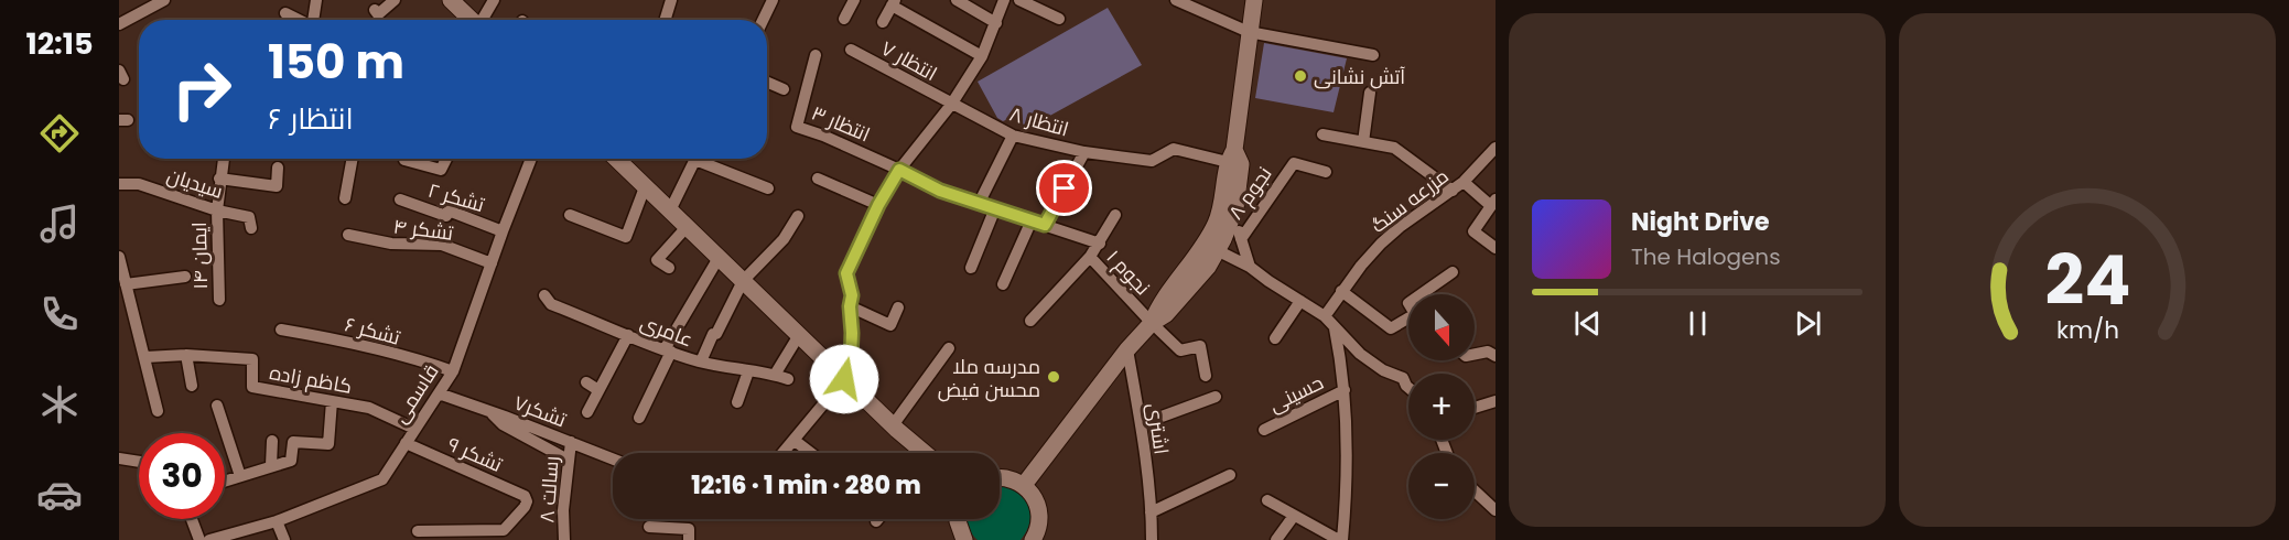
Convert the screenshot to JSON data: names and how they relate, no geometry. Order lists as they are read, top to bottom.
{
  "streets": {
    "street": [
      "انتظار ۷",
      "انتظار ۸",
      "انتظار ۳",
      "سیدیان",
      "نجوم ۸",
      "تشکر ۲",
      "مزرعه سنگ",
      "تشکر ۴",
      "ایمان ۱۴",
      "نجوم ۱",
      "تشکر ۶",
      "عامری",
      "کاظم زاده",
      "قاسمی",
      "حسینی",
      "تشکر۷",
      "اشتری",
      "تشکر ۹",
      "رسالت ۸"
    ]
  },
  "crossings": [
    ["انتظار ۷", "انتظار ۸"],
    ["سیدیان", "ایمان ۱۴"],
    ["تشکر ۲", "قاسمی"],
    ["تشکر ۴", "قاسمی"],
    ["تشکر ۶", "قاسمی"],
    ["کاظم زاده", "قاسمی"],
    ["قاسمی", "تشکر۷"],
    ["قاسمی", "تشکر ۹"],
    ["تشکر۷", "رسالت ۸"]
  ],
  "places": ["آتش نشانی", "مدرسه ملا محسن فیض"],
  "north": "bottom",
  "page": {
    "tabs": "12:15",
    "turn": ["150 m", "انتظار ۶"],
    "song": ["Night Drive", "The Halogens"],
    "map_buttons": ["+", "−"],
    "limit": "30",
    "trip": "12:16 · 1 min · 280 m",
    "gauge": ["24", "km/h"]
  }
}
